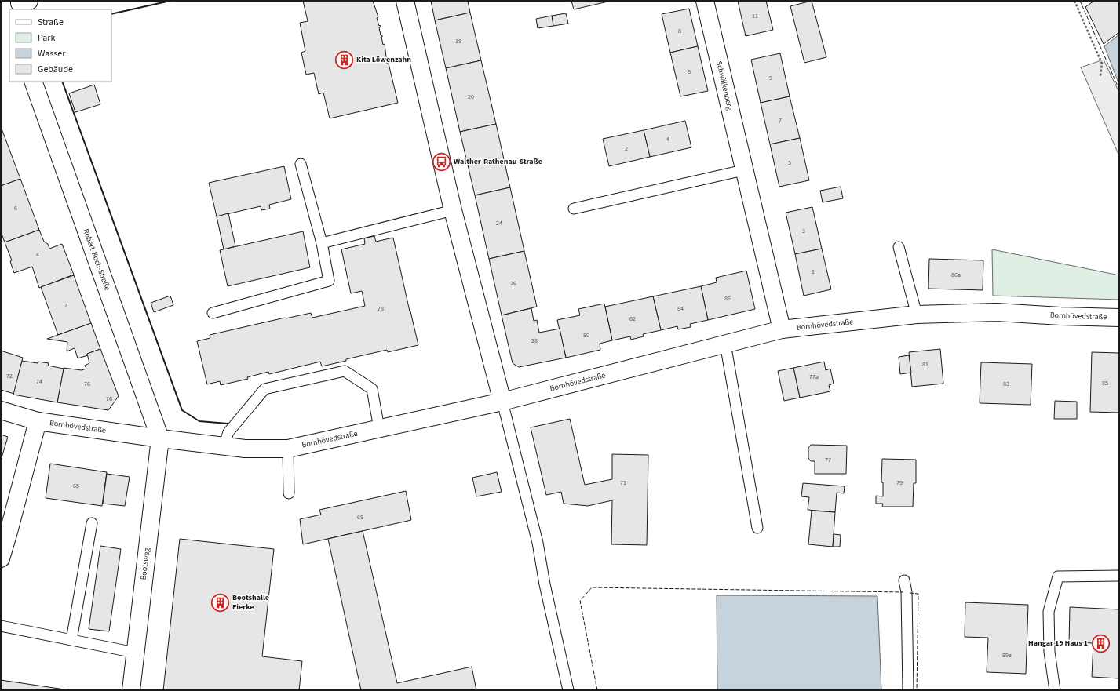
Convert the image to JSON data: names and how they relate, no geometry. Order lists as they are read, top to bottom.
{
  "streets": {
    "street": [
      "Schwälkenberg",
      "Robert-Koch-Straße",
      "Bornhövedstraße",
      "Bootsweg"
    ]
  },
  "crossings": [
    ["Schwälkenberg", "Bornhövedstraße"],
    ["Robert-Koch-Straße", "Bornhövedstraße"],
    ["Robert-Koch-Straße", "Bootsweg"],
    ["Bornhövedstraße", "Bootsweg"]
  ],
  "places": {
    "building": ["Kita Löwenzahn", "Bootshalle Fierke", "Hangar 19 Haus 1"],
    "bus stop": ["Walther-Rathenau-Straße"]
  },
  "house_numbers": [
    "11",
    "8",
    "18",
    "6",
    "9",
    "20",
    "7",
    "4",
    "2",
    "5",
    "6",
    "24",
    "3",
    "4",
    "1",
    "86a",
    "26",
    "86",
    "2",
    "78",
    "84",
    "82",
    "80",
    "28",
    "81",
    "72",
    "77a",
    "74",
    "85",
    "76",
    "83",
    "76",
    "77",
    "71",
    "79",
    "65",
    "69",
    "89e"
  ],
  "legend": [
    "Straße",
    "Park",
    "Wasser",
    "Gebäude"
  ]
}
